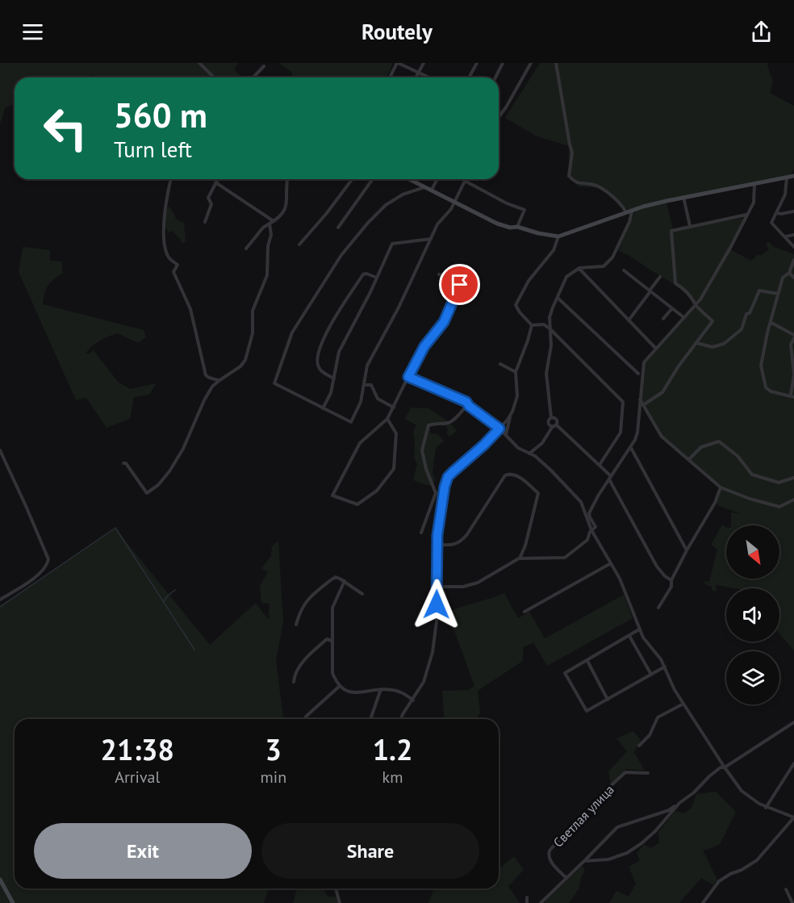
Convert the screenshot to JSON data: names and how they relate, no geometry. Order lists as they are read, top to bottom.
{
  "streets": {
    "street": ["Светлая улица"]
  },
  "north": "bottom right",
  "page": {
    "header": "Routely",
    "turn": ["560 m", "Turn left"],
    "eta": [
      "21:38",
      "Arrival",
      "3",
      "min",
      "1.2",
      "km"
    ],
    "buttons": ["Exit", "Share"]
  }
}
